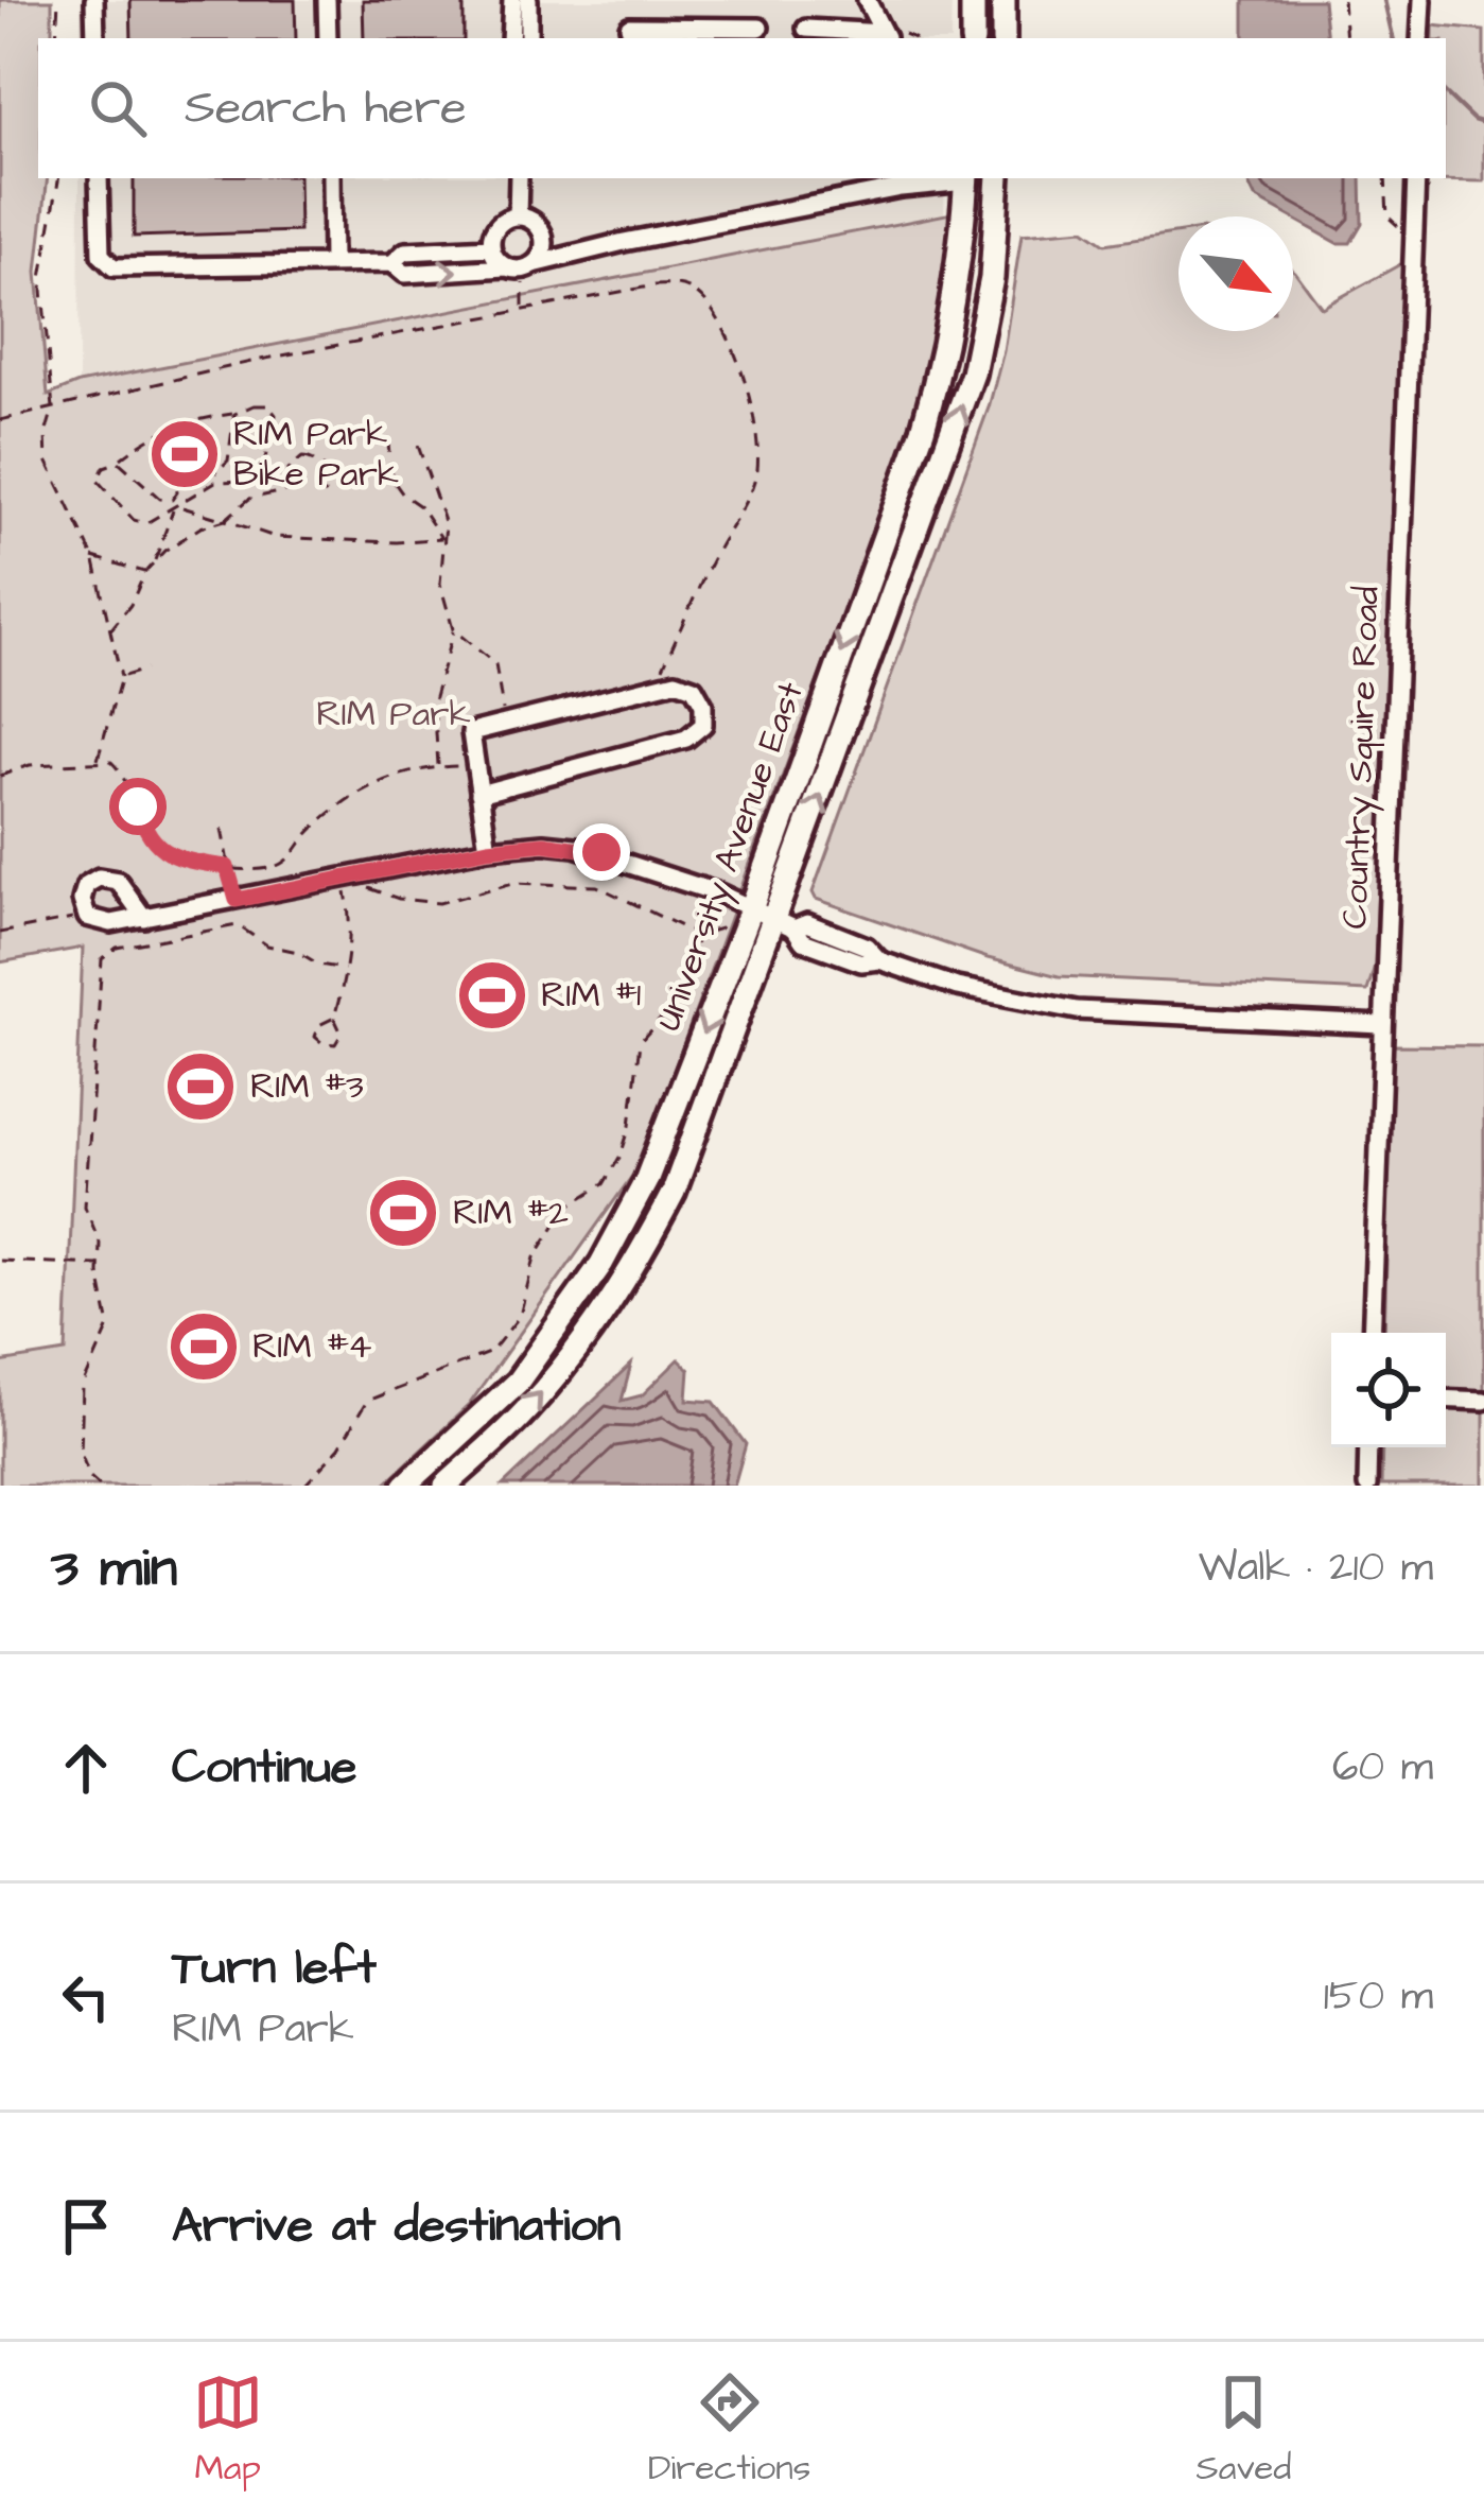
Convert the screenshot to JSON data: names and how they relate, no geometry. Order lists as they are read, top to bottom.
{
  "streets": {
    "main road": ["University Avenue East"],
    "street": ["Country Squire Road"]
  },
  "parks": ["RIM Park"],
  "places": {
    "sports": [
      "RIM Park Bike Park",
      "RIM #1",
      "RIM #3",
      "RIM #2",
      "RIM #4"
    ]
  },
  "north": "bottom right",
  "page": {
    "search": "Search here",
    "heading": ["3 min", "Walk · 210 m"],
    "list": [
      ["Continue", "60 m"],
      ["Turn left", "RIM Park", "150 m"],
      "Arrive at destination"
    ],
    "nav": ["Map", "Directions", "Saved"]
  }
}
